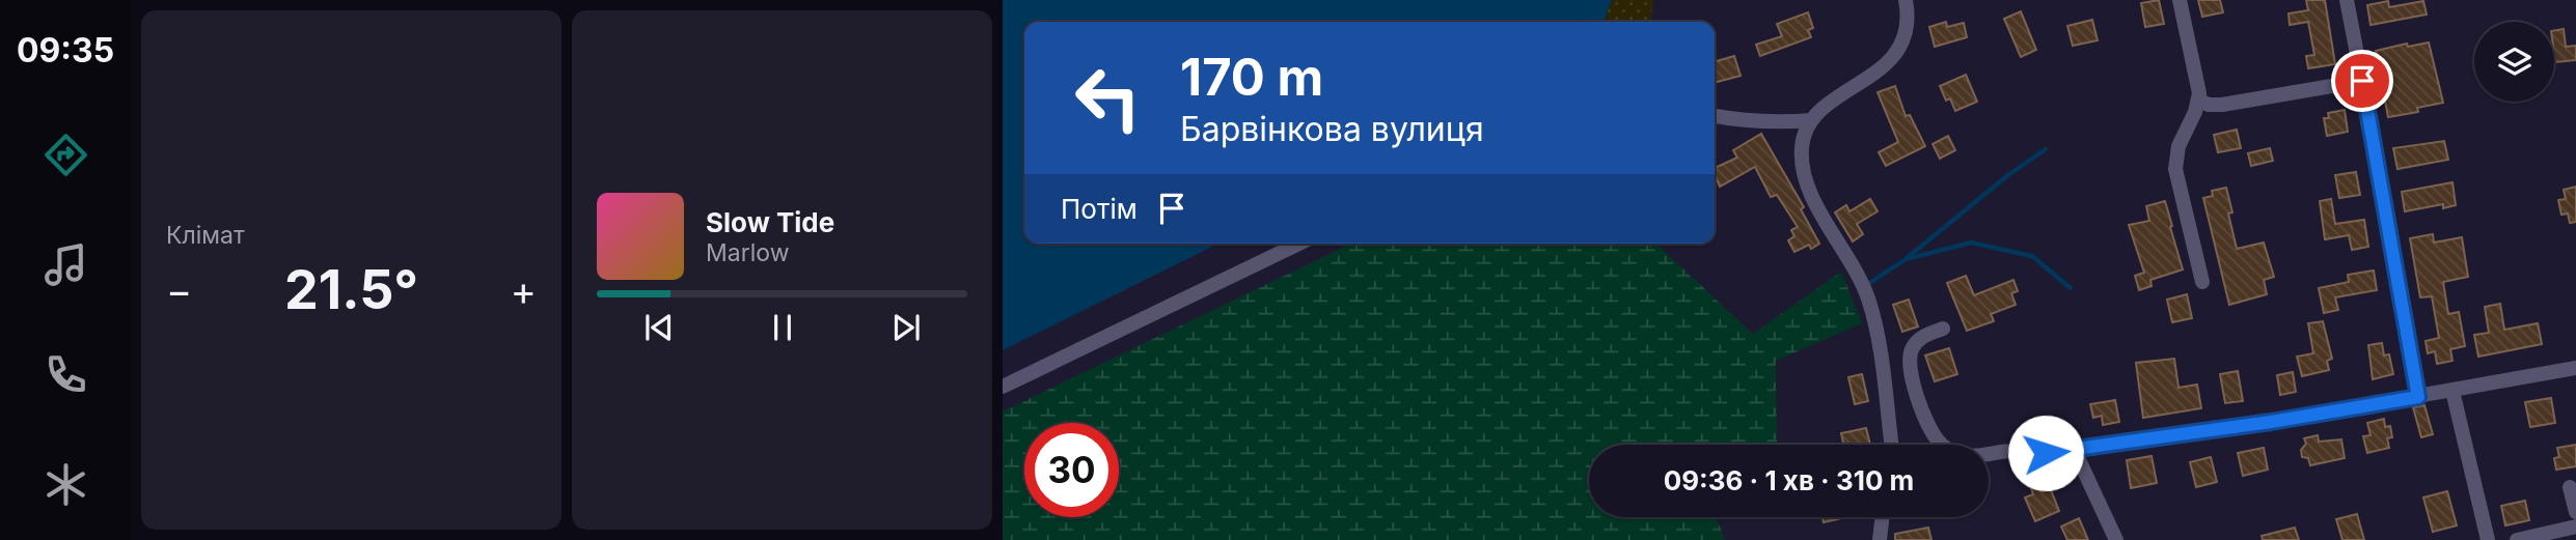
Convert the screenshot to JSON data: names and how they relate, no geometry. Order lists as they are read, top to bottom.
{
  "page": {
    "tabs": "09:35",
    "tile": "Клімат",
    "turn": ["170 m", "Барвінкова вулиця"],
    "then": "Потім",
    "song": ["Slow Tide", "Marlow"],
    "heat": ["−", "21.5°", "+"],
    "limit": "30",
    "trip": "09:36 · 1 хв · 310 m"
  }
}
